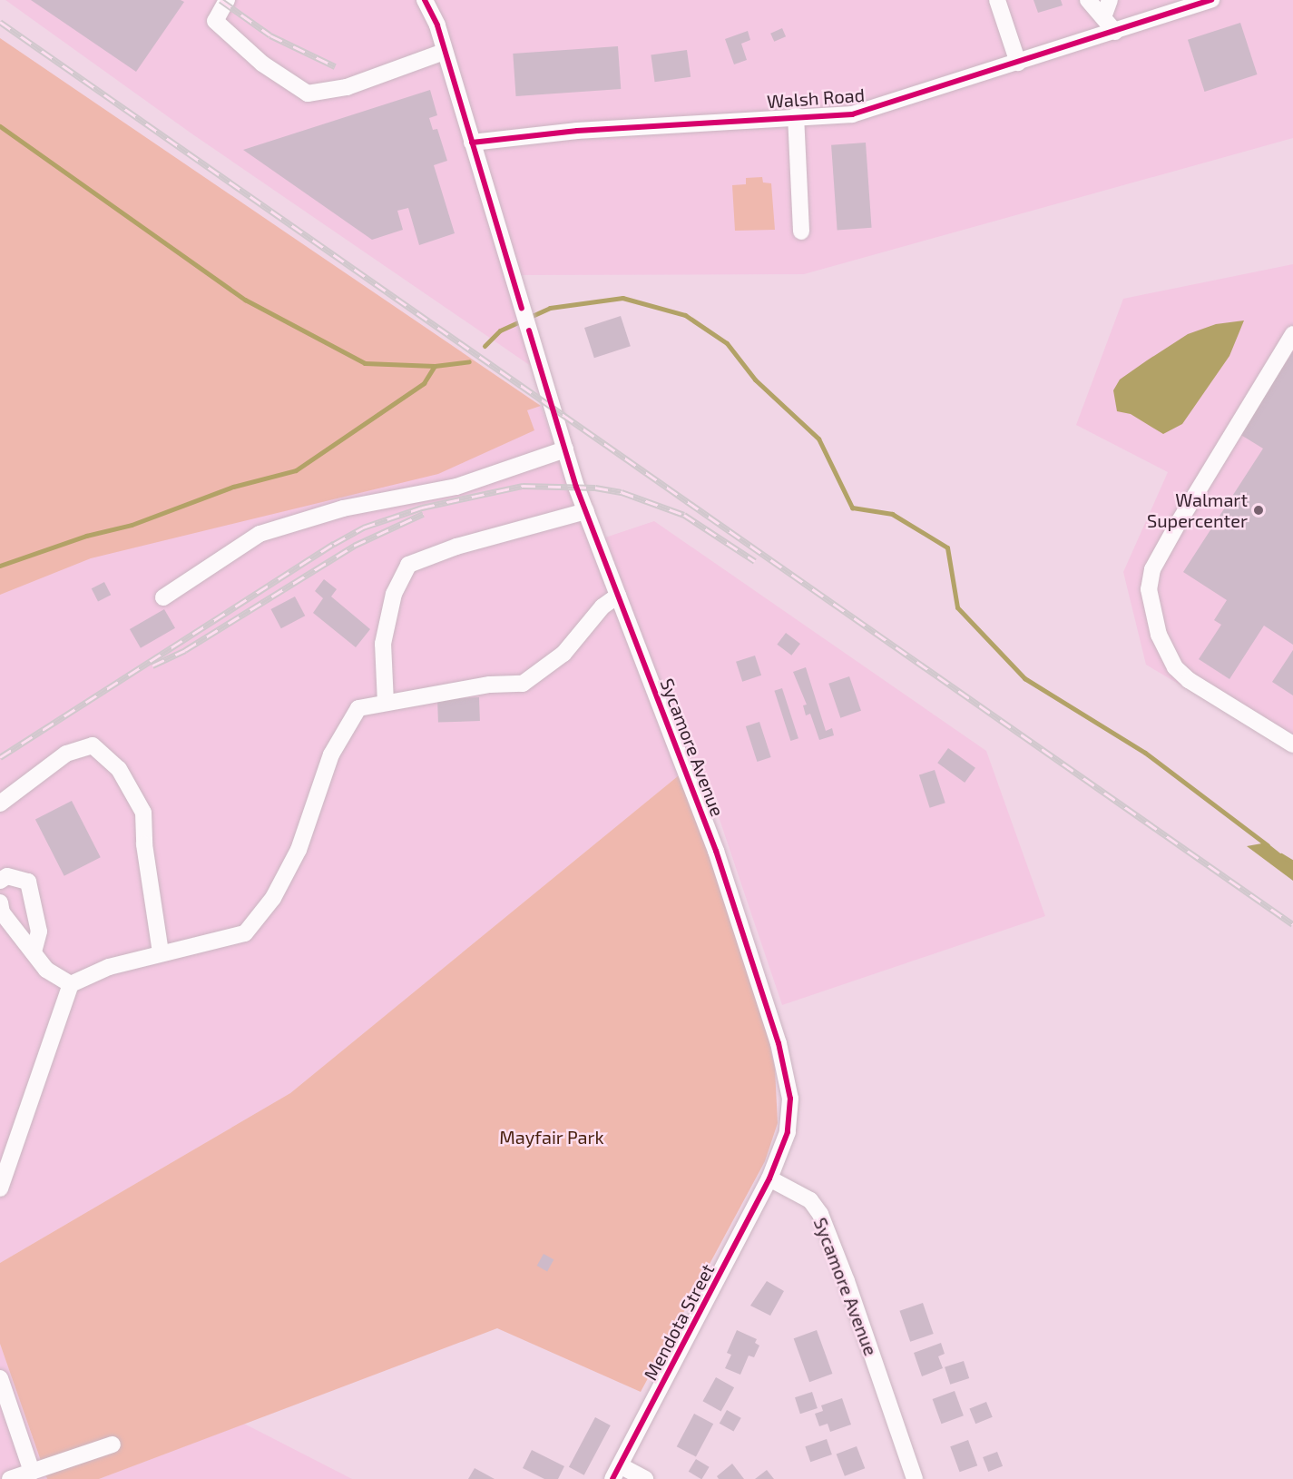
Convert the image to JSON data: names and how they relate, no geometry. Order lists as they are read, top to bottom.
{
  "streets": {
    "street": ["Walsh Road", "Sycamore Avenue", "Mendota Street"]
  },
  "crossings": [
    ["Walsh Road", "Sycamore Avenue"],
    ["Sycamore Avenue", "Mendota Street"]
  ],
  "parks": ["Mayfair Park"],
  "places": ["Walmart Supercenter"]
}
